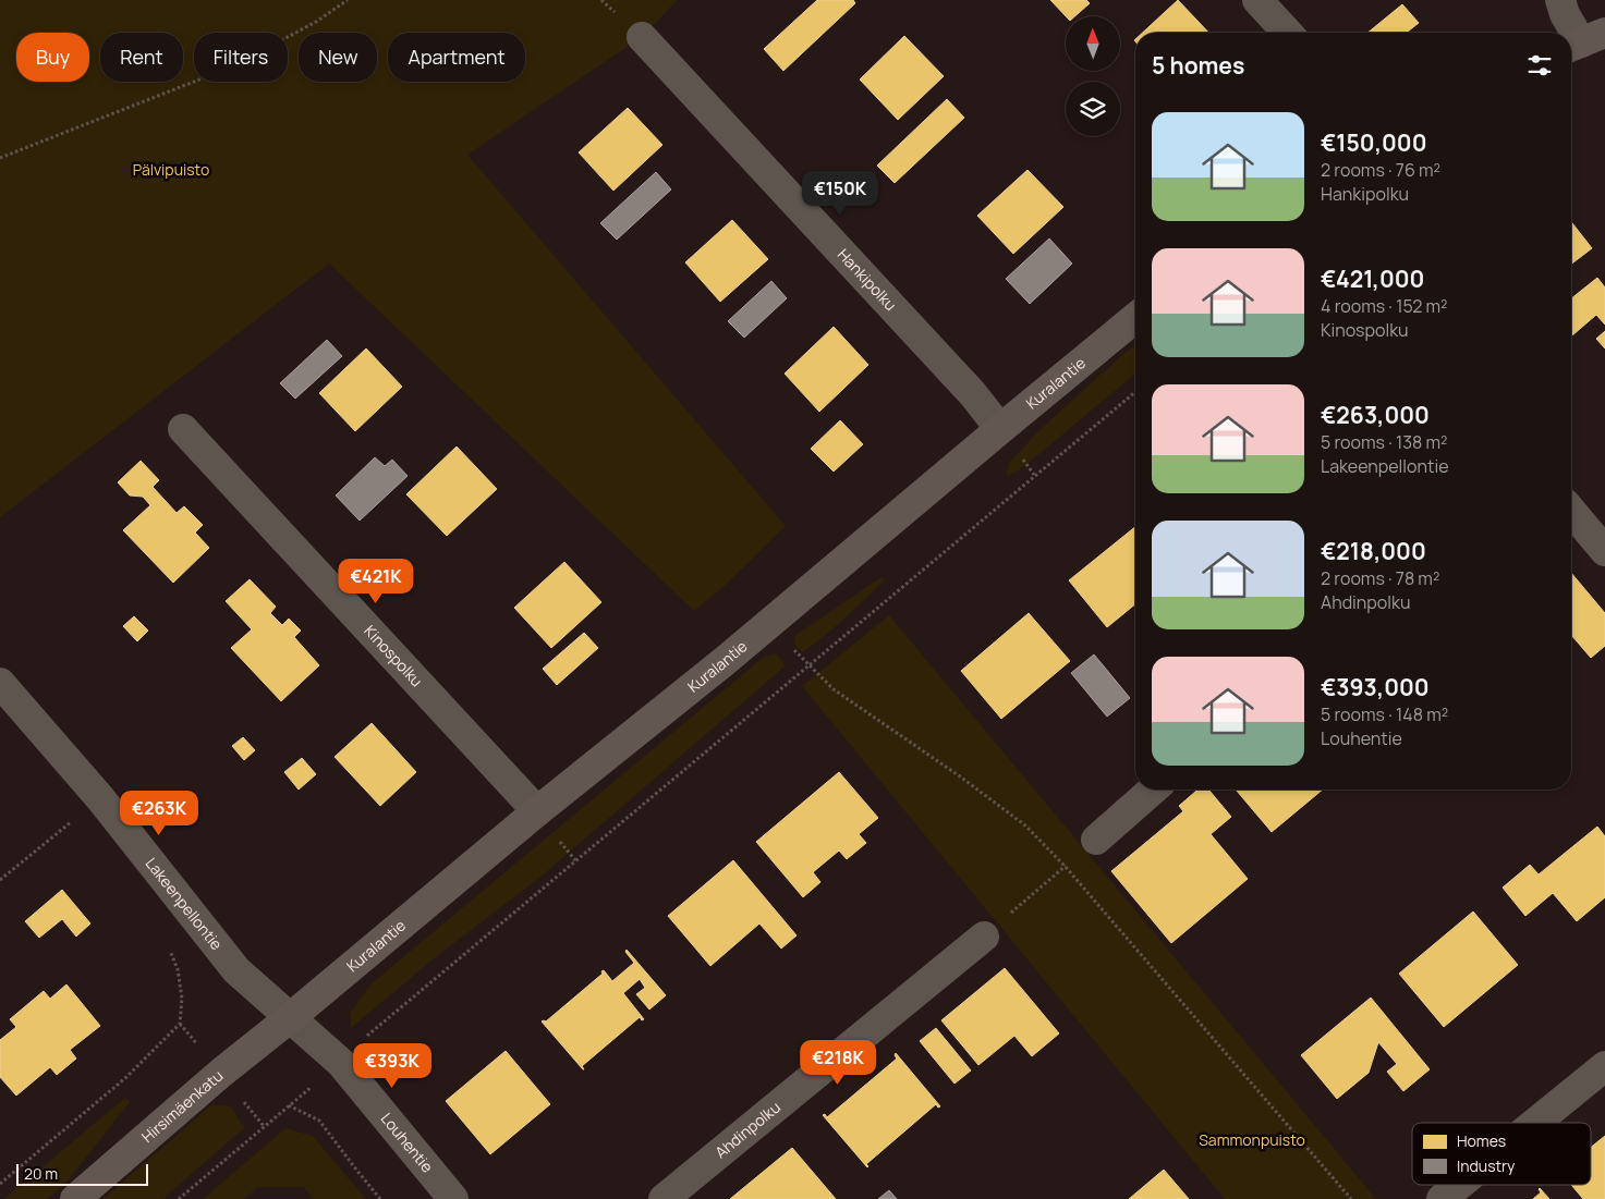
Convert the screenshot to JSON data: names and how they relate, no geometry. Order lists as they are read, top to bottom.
{
  "streets": {
    "street": [
      "Hankipolku",
      "Kuralantie",
      "Kinospolku",
      "Lakeenpellontie",
      "Hirsimäenkatu",
      "Ahdinpolku",
      "Louhentie"
    ]
  },
  "crossings": [
    ["Hankipolku", "Kuralantie"],
    ["Kuralantie", "Kinospolku"],
    ["Kuralantie", "Lakeenpellontie"],
    ["Kuralantie", "Hirsimäenkatu"],
    ["Kuralantie", "Louhentie"],
    ["Lakeenpellontie", "Hirsimäenkatu"],
    ["Lakeenpellontie", "Louhentie"],
    ["Hirsimäenkatu", "Louhentie"]
  ],
  "parks": ["Pälvipuisto", "Sammonpuisto"],
  "legend": ["Homes", "Industry"],
  "scale_bar": "20 m",
  "north": "top",
  "page": {
    "chip": [
      "Buy",
      "Rent",
      "Filters",
      "New",
      "Apartment"
    ],
    "heading": "5 homes",
    "list": [
      {
        "name": "€150,000",
        "note": "2 rooms · 76 m² · Hankipolku"
      },
      {
        "name": "€421,000",
        "note": "4 rooms · 152 m² · Kinospolku"
      },
      {
        "name": "€263,000",
        "note": "5 rooms · 138 m² · Lakeenpellontie"
      },
      {
        "name": "€218,000",
        "note": "2 rooms · 78 m² · Ahdinpolku"
      },
      {
        "name": "€393,000",
        "note": "5 rooms · 148 m² · Louhentie"
      }
    ],
    "price": [
      "€150K",
      "€421K",
      "€263K",
      "€218K",
      "€393K"
    ],
    "scale": "20 m"
  }
}
